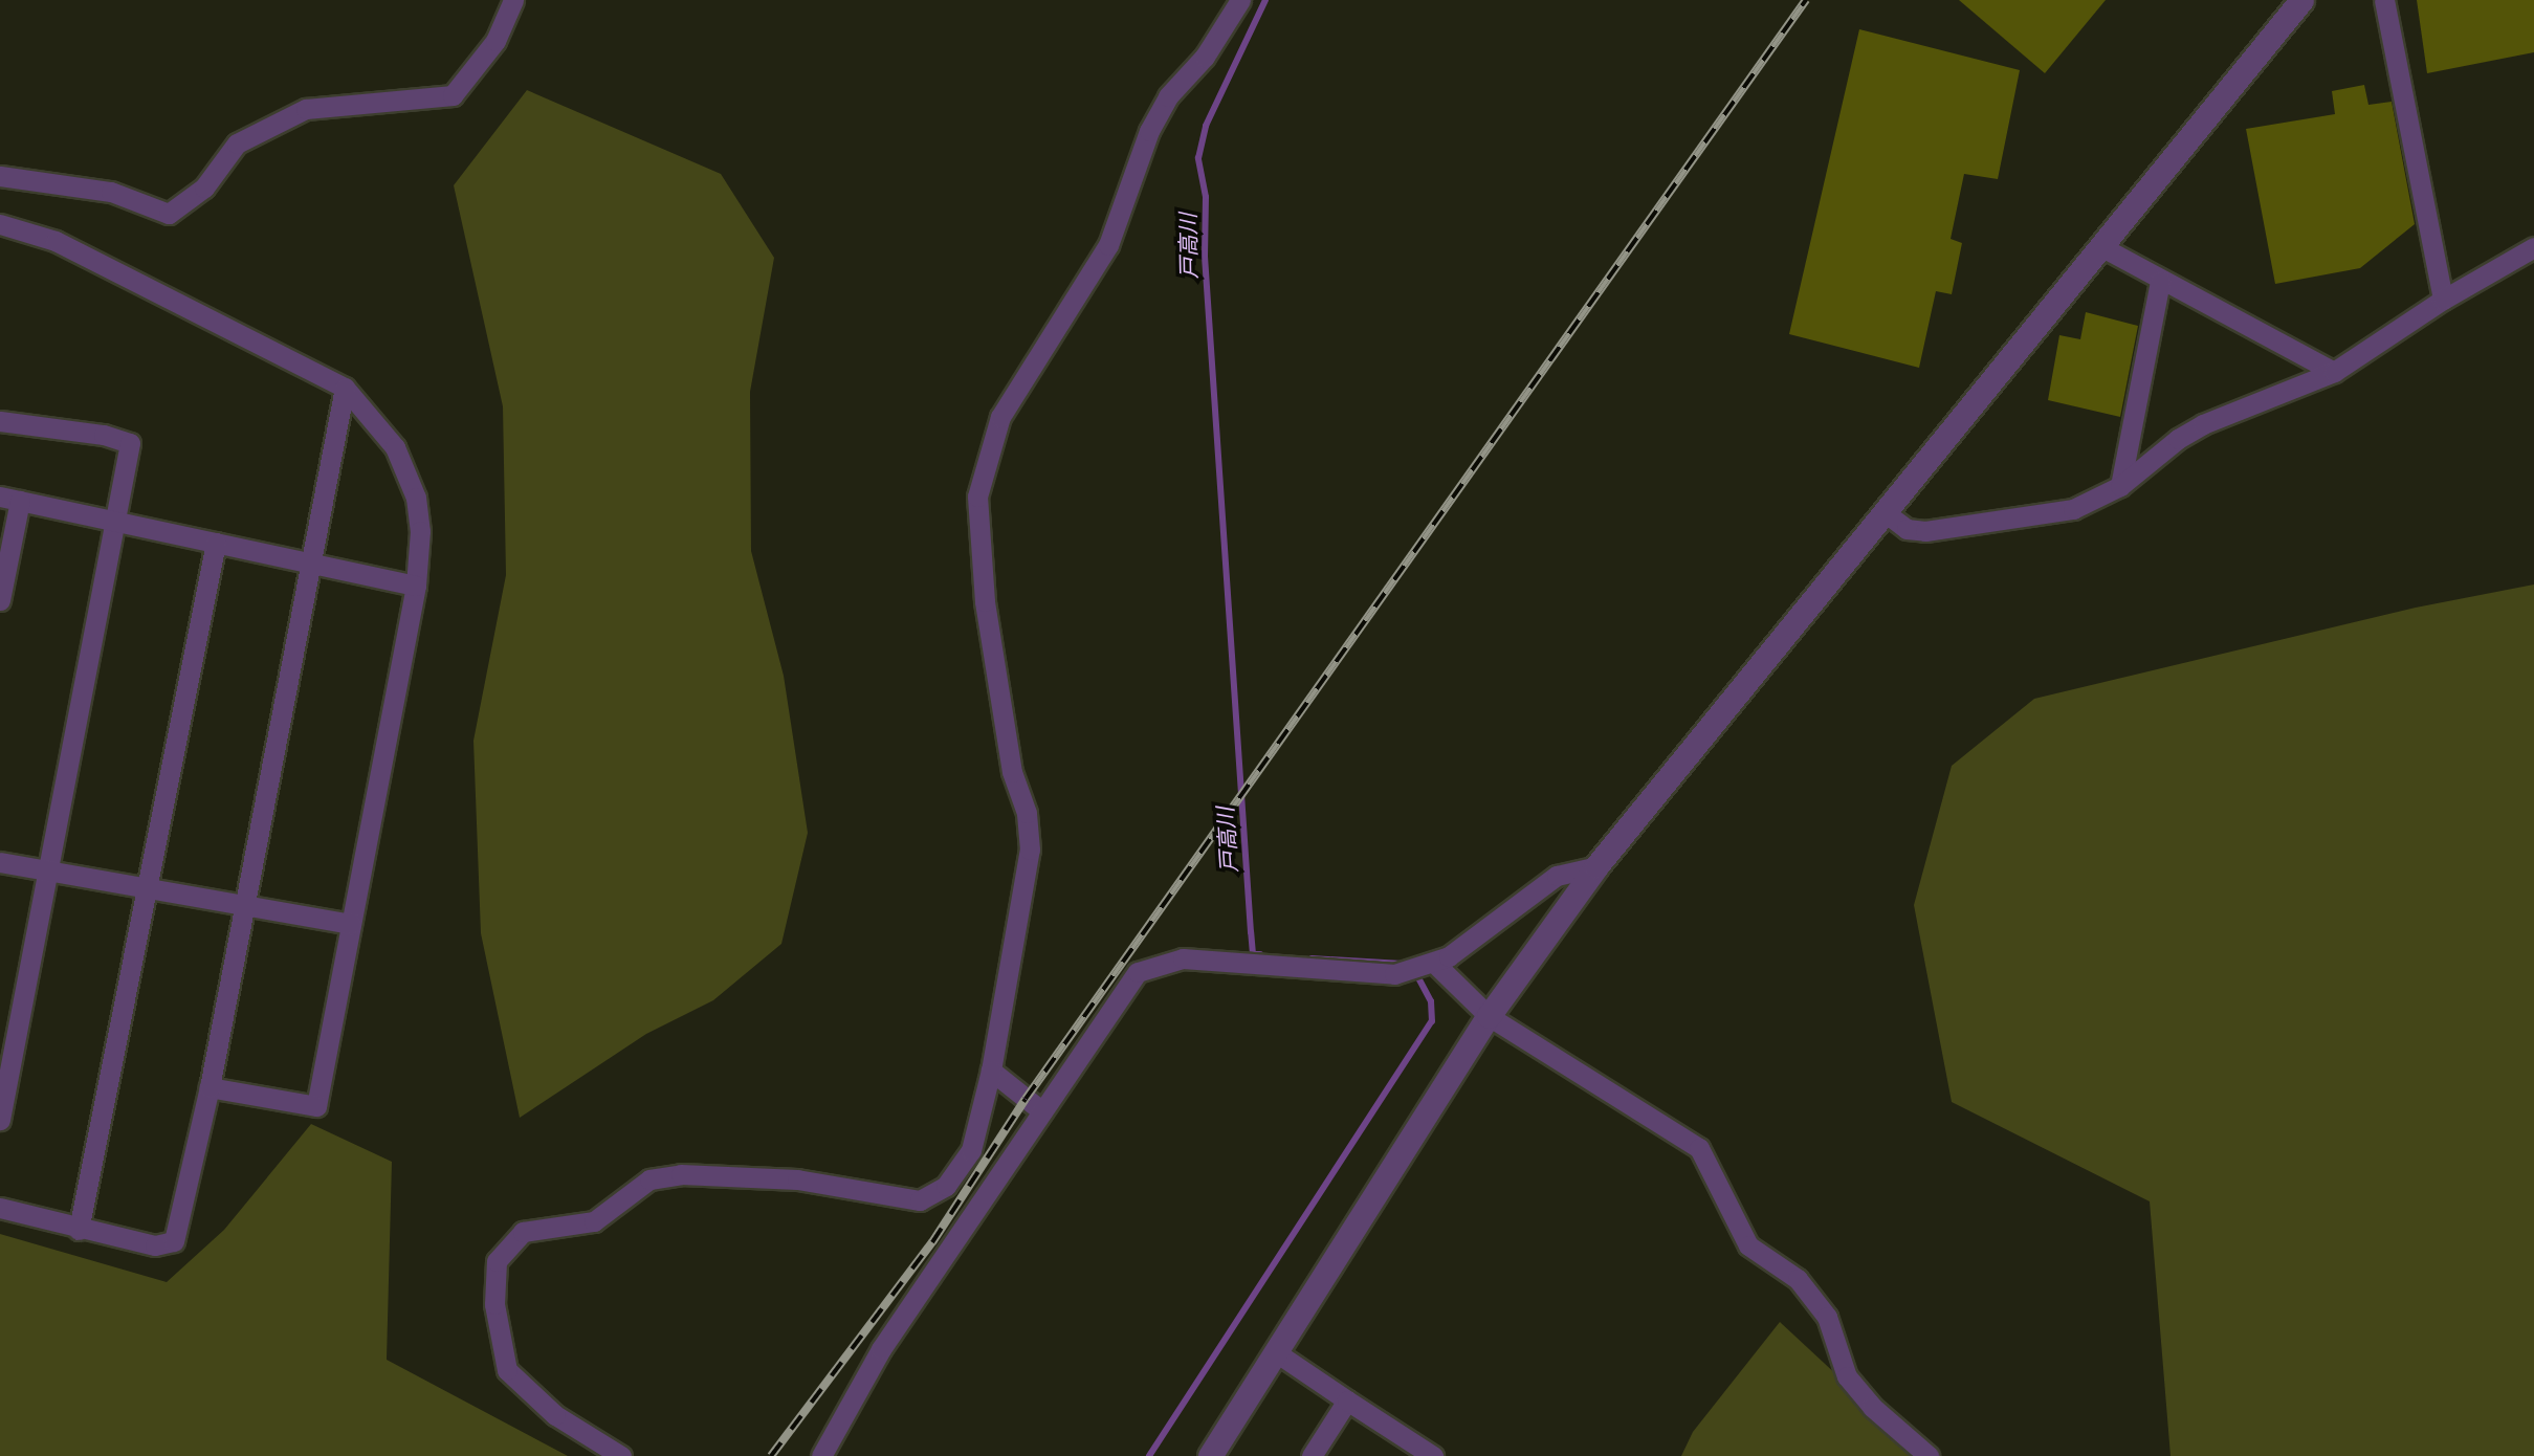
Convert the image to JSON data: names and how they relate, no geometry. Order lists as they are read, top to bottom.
{
  "water": ["戸高川"]
}
